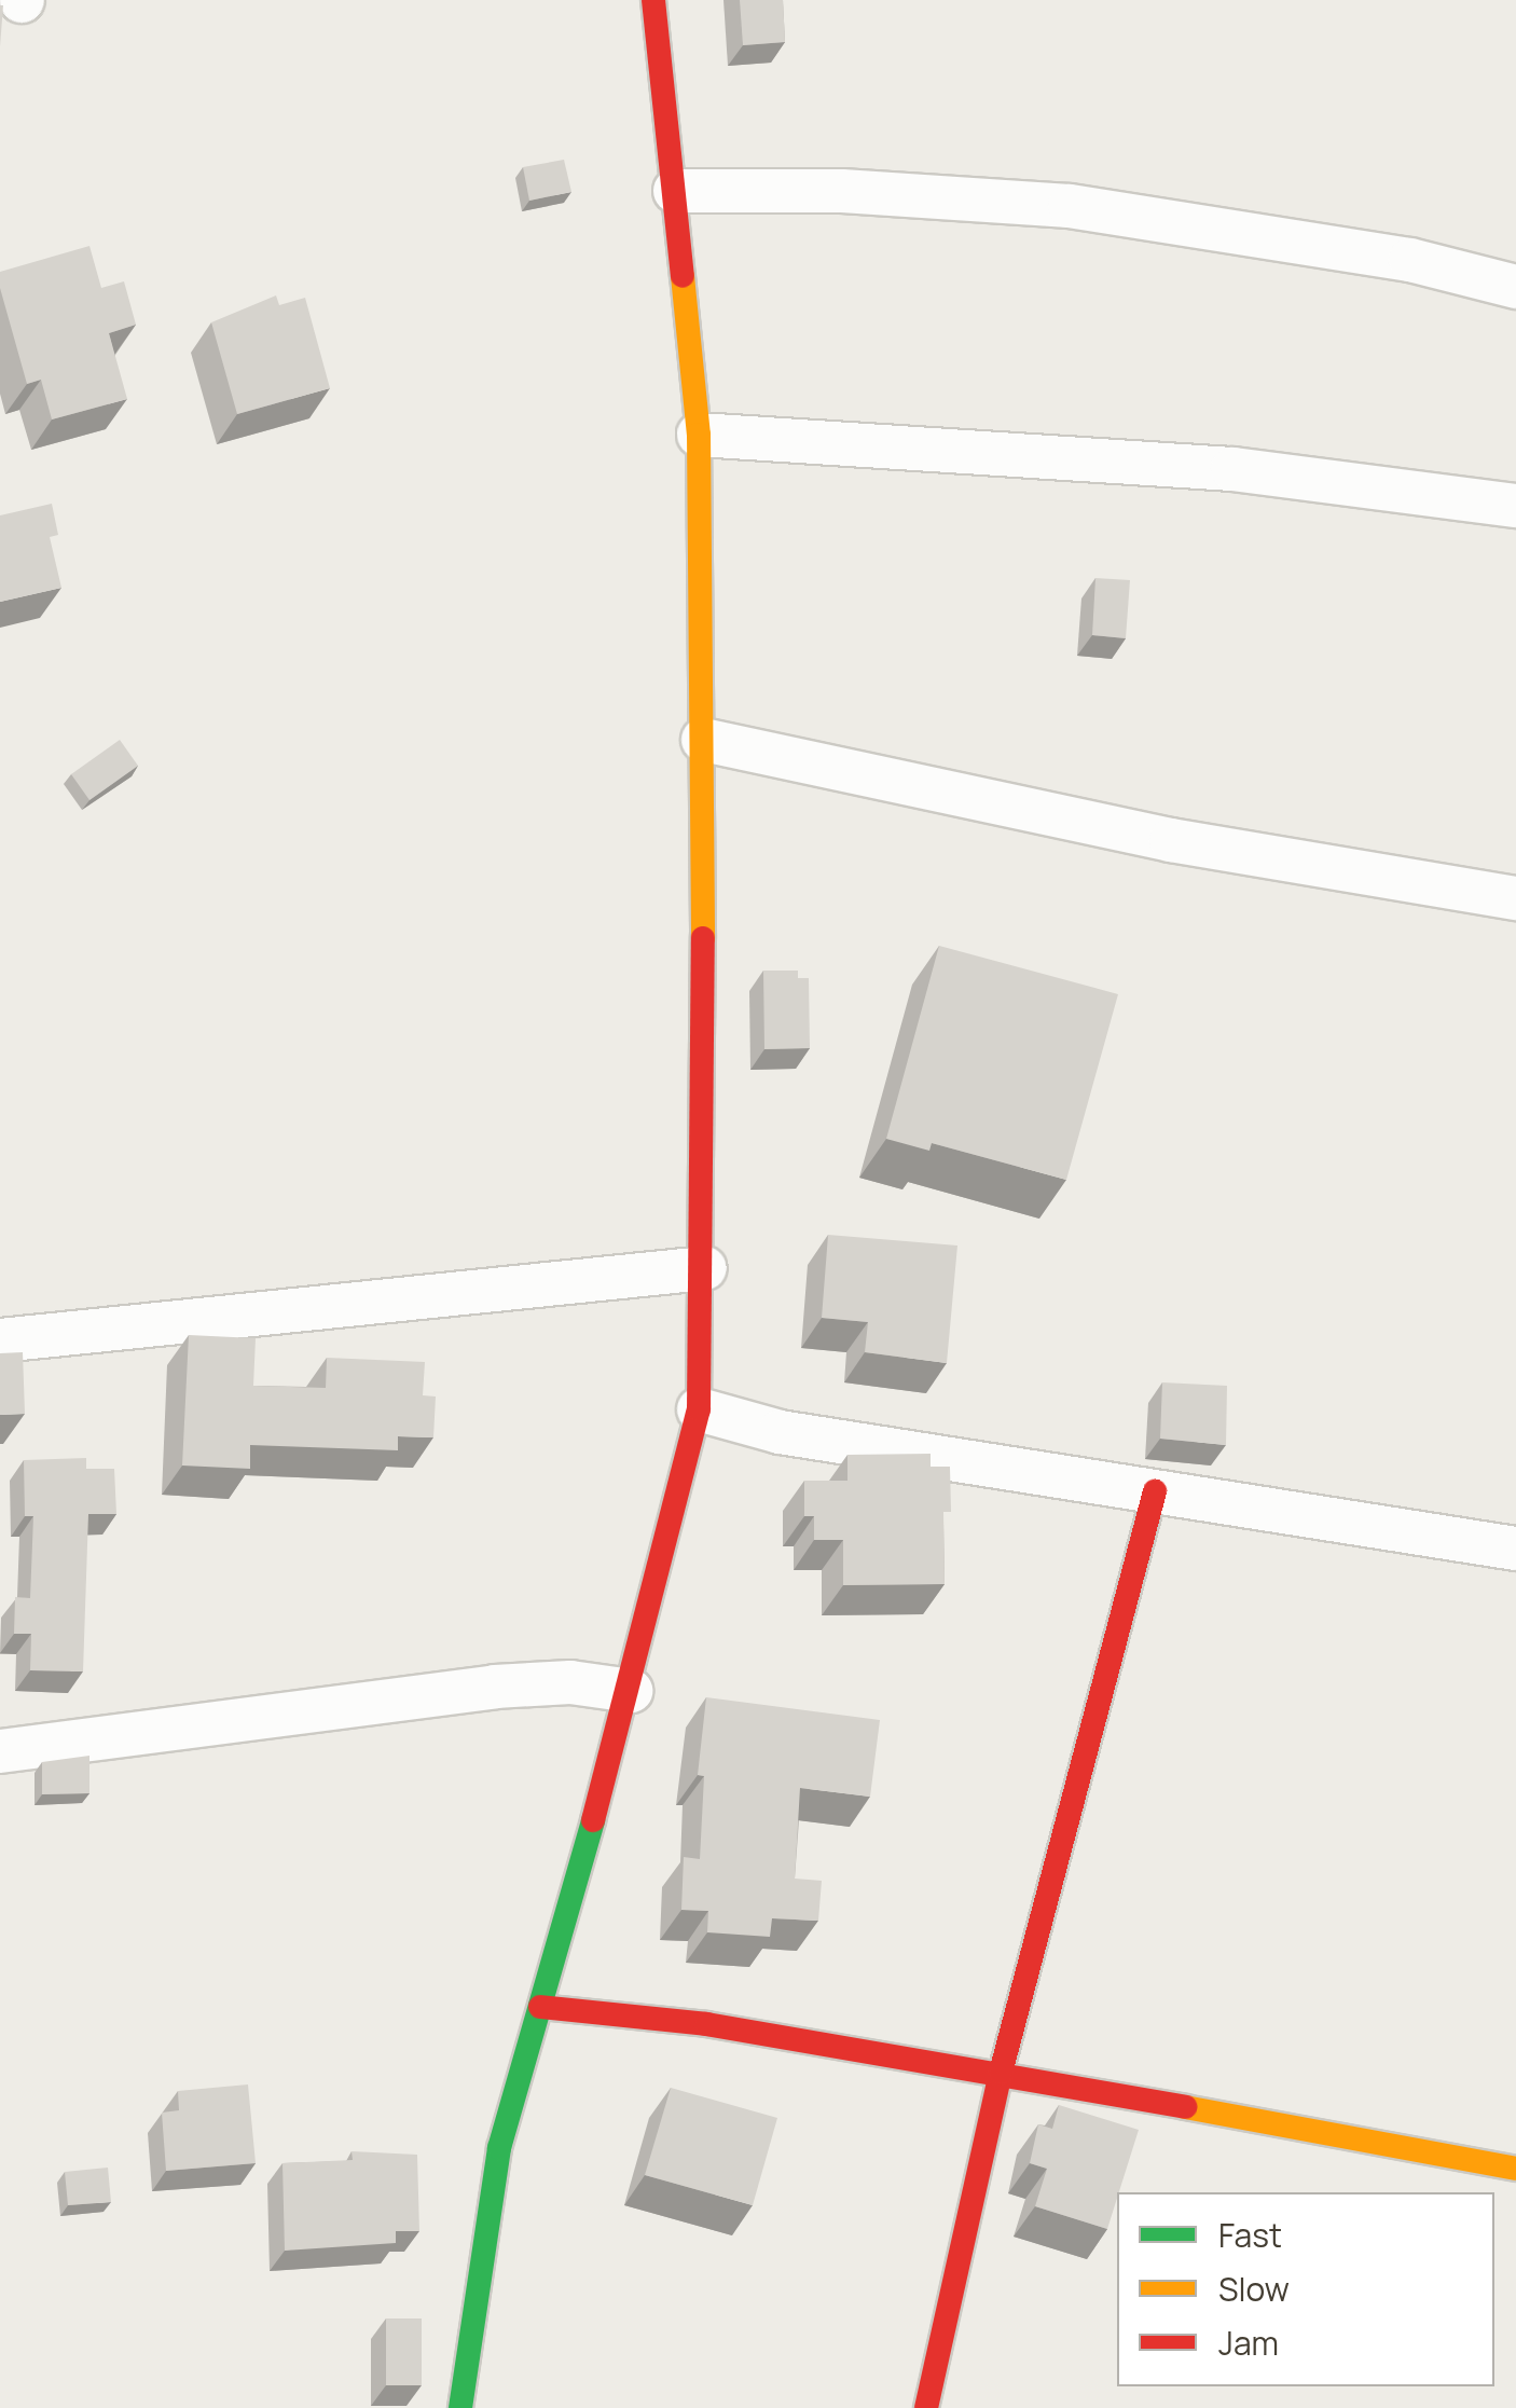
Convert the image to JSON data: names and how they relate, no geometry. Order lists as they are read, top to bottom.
{
  "legend": ["Fast", "Slow", "Jam"]
}
